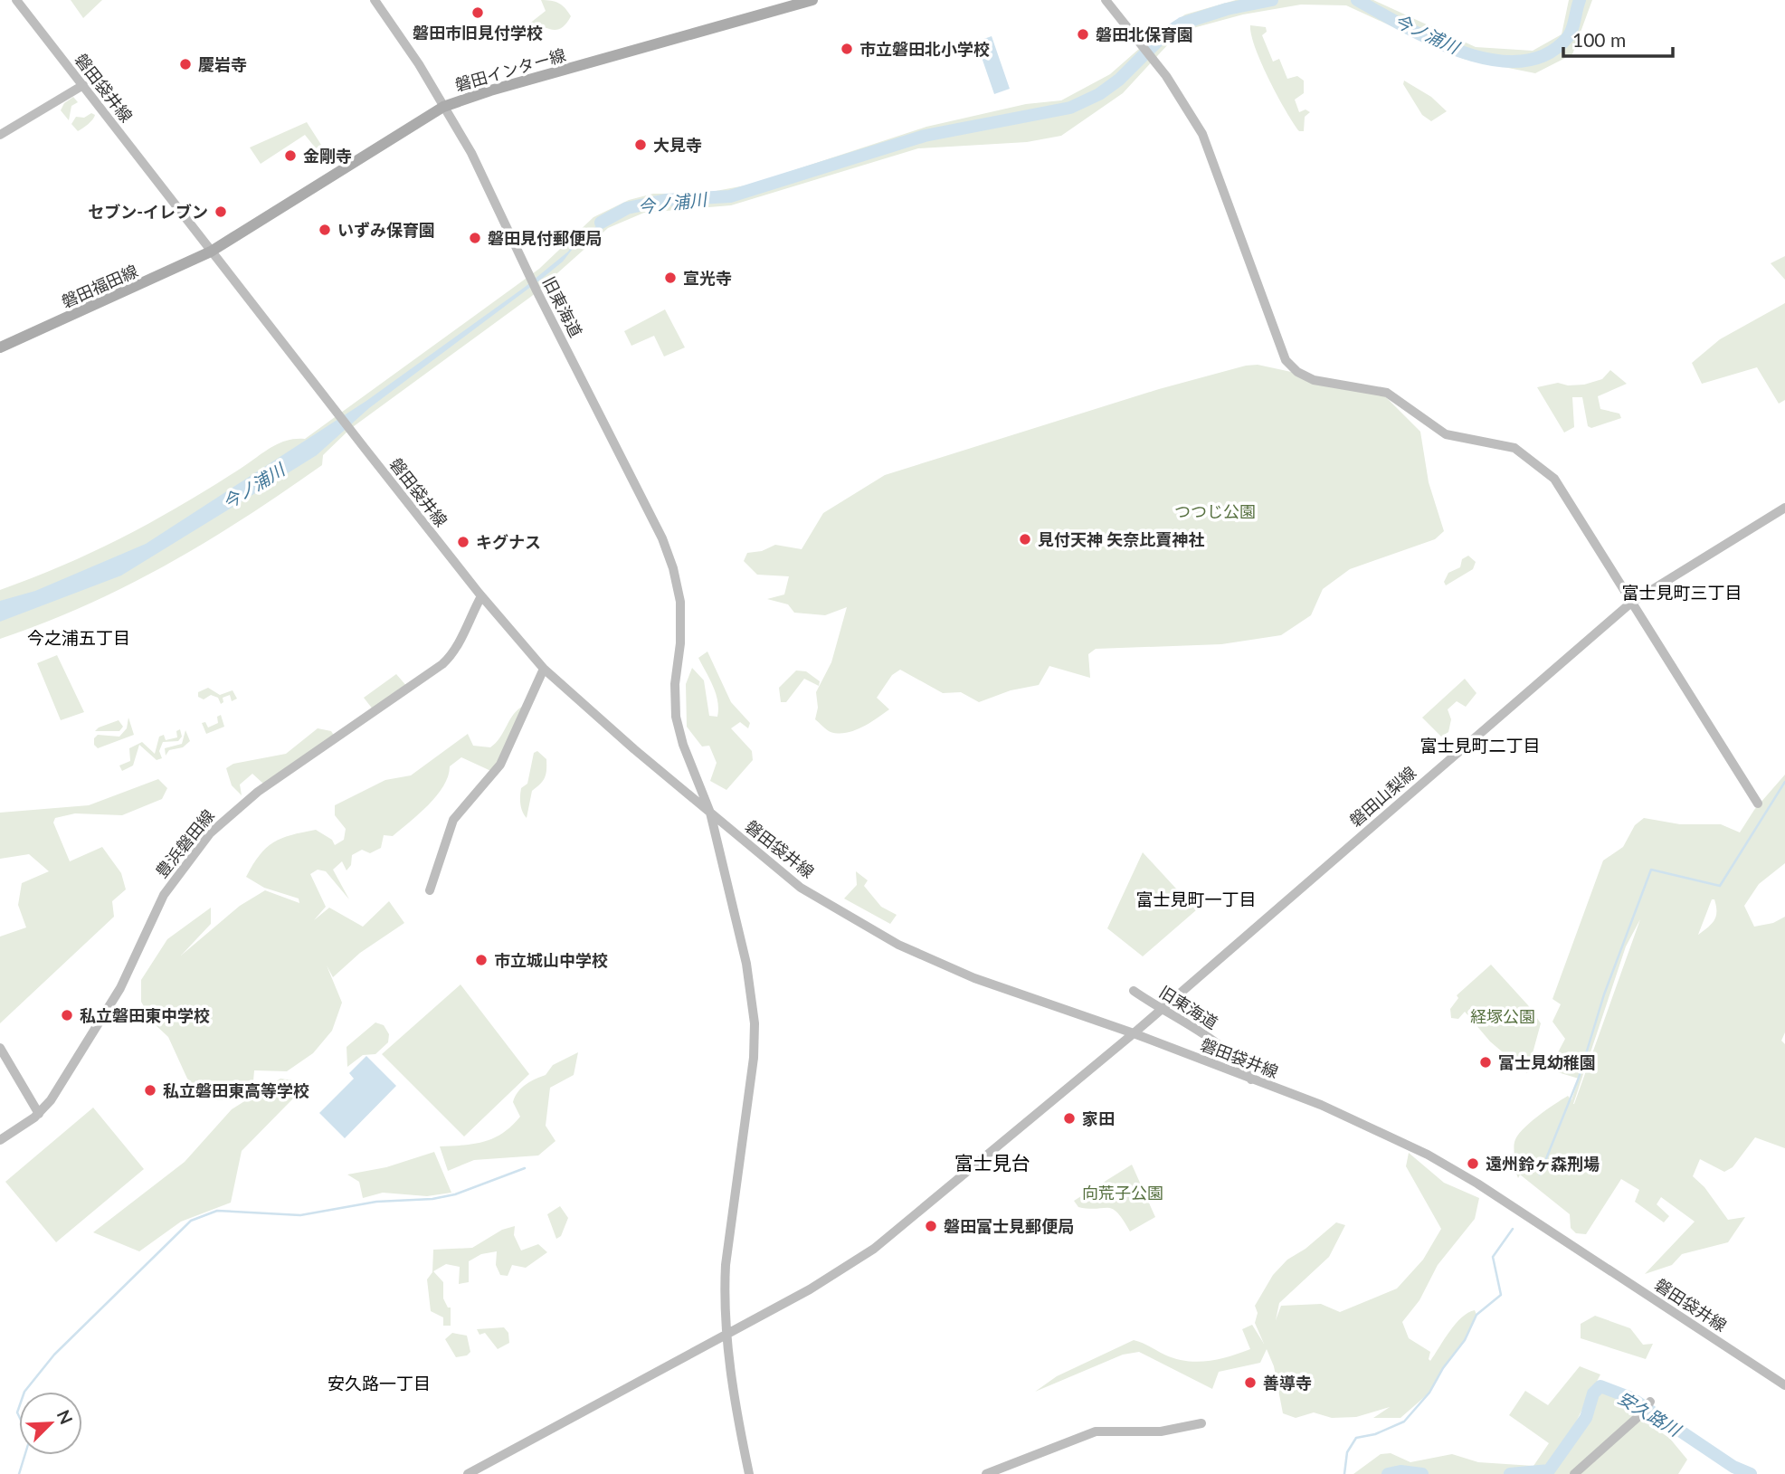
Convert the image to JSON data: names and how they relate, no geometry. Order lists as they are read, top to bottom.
{
  "streets": {
    "main road": ["磐田インター線", "磐田福田線"],
    "street": [
      "磐田袋井線",
      "旧東海道",
      "磐田山梨線",
      "豊浜磐田線"
    ]
  },
  "crossings": [
    ["磐田インター線", "磐田袋井線"],
    ["磐田インター線", "磐田福田線"],
    ["磐田インター線", "旧東海道"],
    ["磐田袋井線", "磐田福田線"],
    ["磐田袋井線", "旧東海道"],
    ["磐田袋井線", "磐田山梨線"],
    ["磐田袋井線", "豊浜磐田線"],
    ["旧東海道", "磐田山梨線"]
  ],
  "districts": [
    "富士見町三丁目",
    "今之浦五丁目",
    "富士見町二丁目",
    "富士見町一丁目",
    "富士見台",
    "安久路一丁目"
  ],
  "water": ["今ノ浦川", "安久路川"],
  "parks": ["つつじ公園", "経塚公園", "向荒子公園"],
  "places": [
    "磐田市旧見付学校",
    "磐田北保育園",
    "市立磐田北小学校",
    "慶岩寺",
    "大見寺",
    "金剛寺",
    "セブン-イレブン",
    "いずみ保育園",
    "磐田見付郵便局",
    "宣光寺",
    "見付天神 矢奈比賣神社",
    "キグナス",
    "市立城山中学校",
    "私立磐田東中学校",
    "富士見幼稚園",
    "私立磐田東高等学校",
    "家田",
    "遠州鈴ヶ森刑場",
    "磐田富士見郵便局",
    "善導寺"
  ],
  "scale_bar": "100 m",
  "north": "top right"
}
